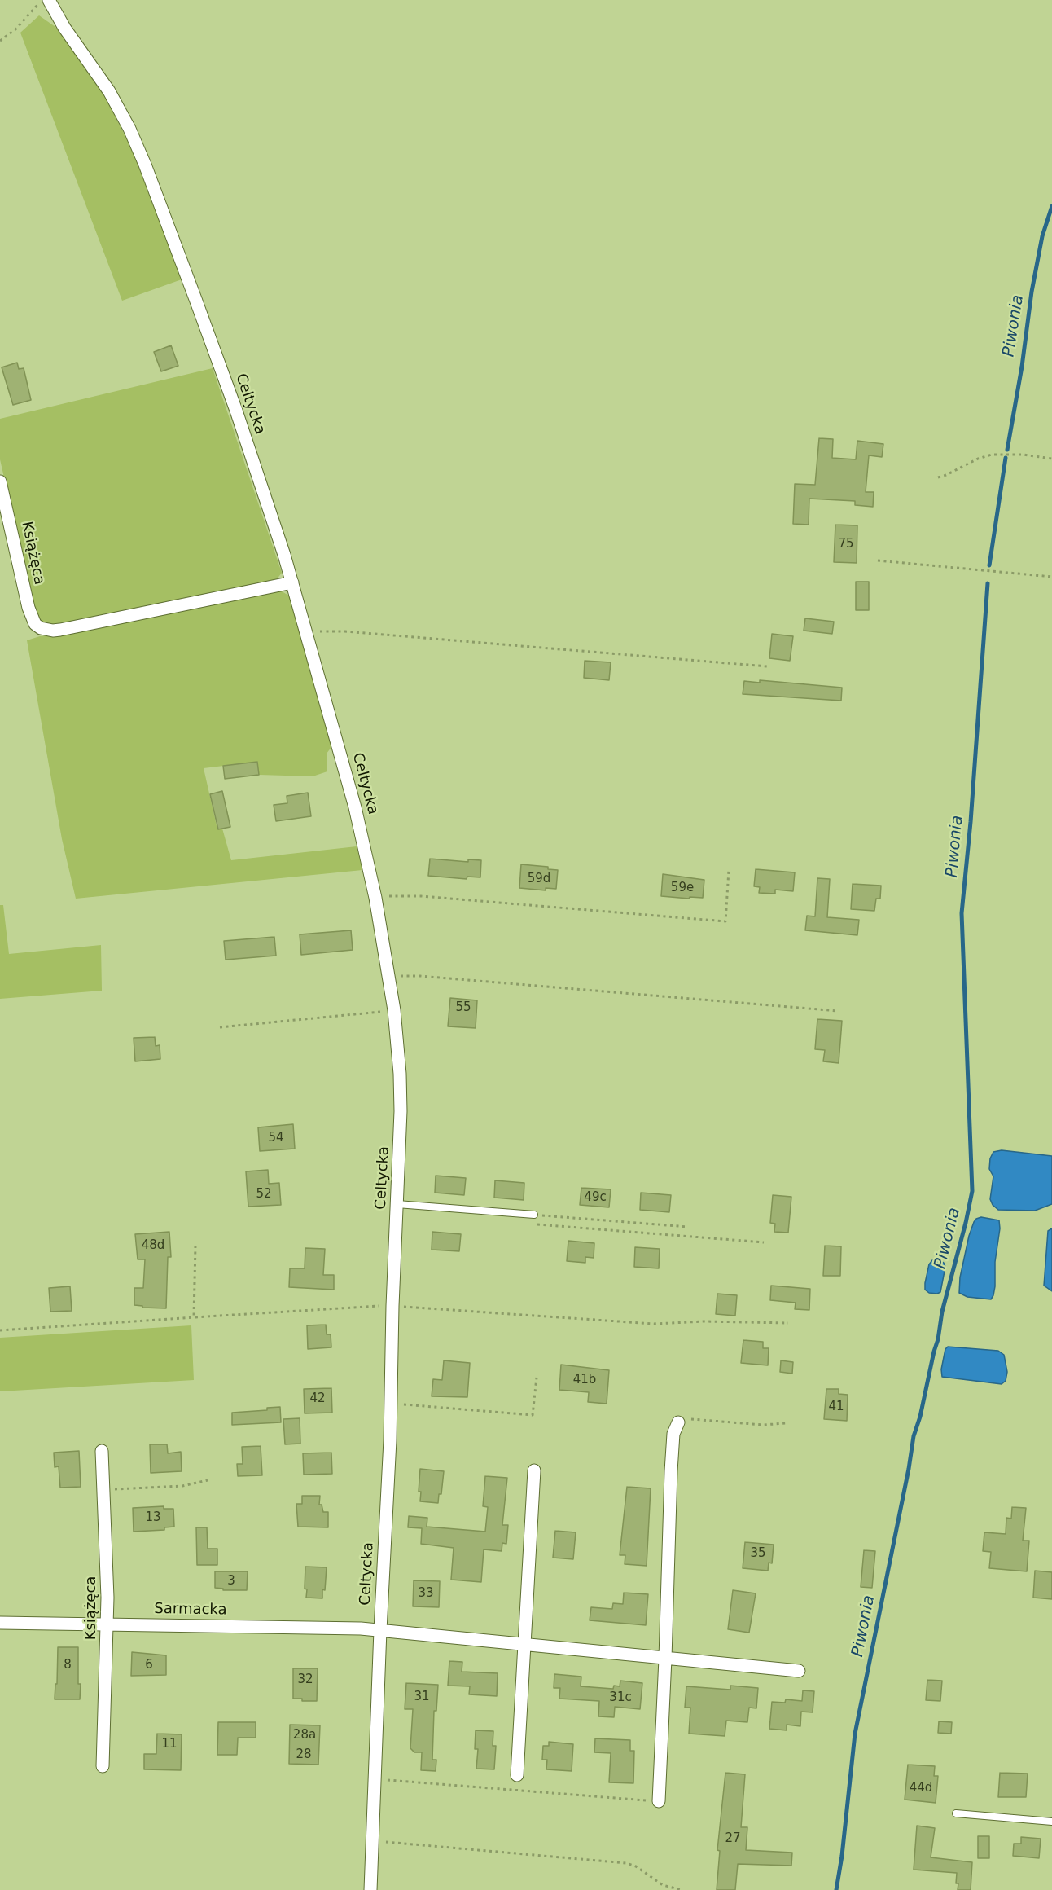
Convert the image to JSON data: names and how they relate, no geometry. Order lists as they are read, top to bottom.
{
  "streets": {
    "street": ["Celtycka", "Książęca", "Sarmacka"]
  },
  "crossings": [
    ["Celtycka", "Książęca"],
    ["Celtycka", "Sarmacka"],
    ["Książęca", "Sarmacka"]
  ],
  "water": ["Piwonia"],
  "house_numbers": [
    "75",
    "59d",
    "59e",
    "55",
    "54",
    "52",
    "49c",
    "48d",
    "41b",
    "42",
    "41",
    "13",
    "35",
    "3",
    "33",
    "8",
    "6",
    "32",
    "31",
    "31c",
    "28a",
    "11",
    "28",
    "44d",
    "27"
  ]
}
